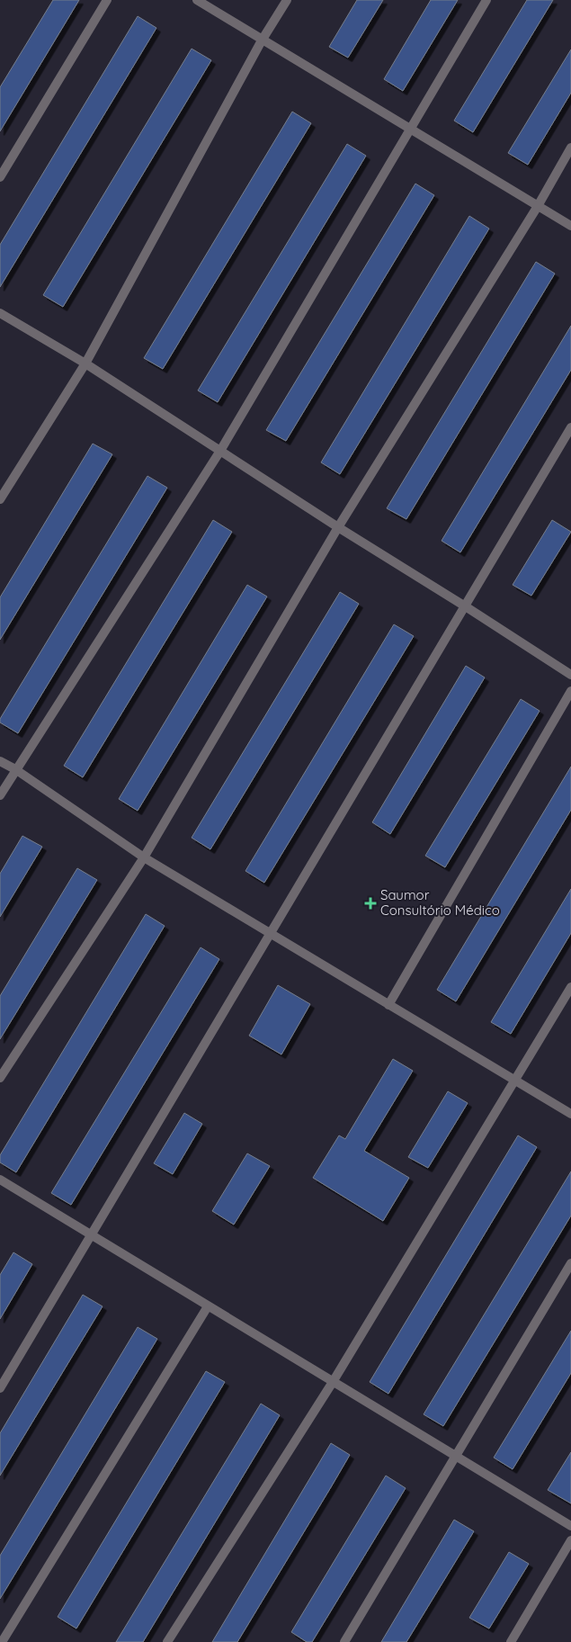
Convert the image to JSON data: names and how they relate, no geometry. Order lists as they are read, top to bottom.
{
  "places": {
    "health": ["Saumor Consultório Médico"]
  }
}
